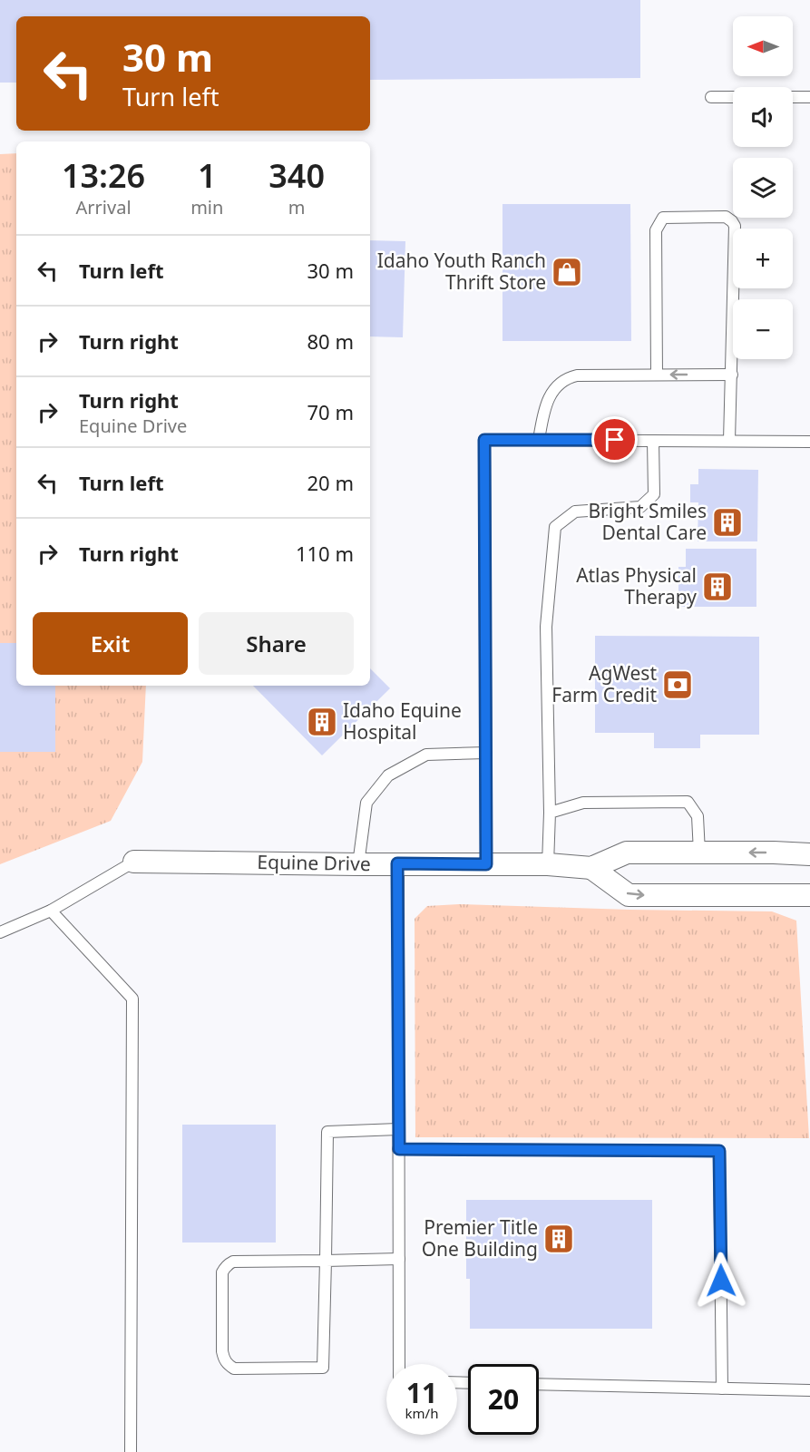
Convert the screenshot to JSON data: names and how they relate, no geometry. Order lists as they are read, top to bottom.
{
  "streets": {
    "street": ["Equine Drive"]
  },
  "places": {
    "shop": ["Idaho Youth Ranch Thrift Store"],
    "building": [
      "Bright Smiles Dental Care",
      "Atlas Physical Therapy",
      "Idaho Equine Hospital",
      "Premier Title One Building"
    ],
    "bank": ["AgWest Farm Credit"]
  },
  "north": "left",
  "page": {
    "map_buttons": ["+", "−"],
    "turn": ["30 m", "Turn left"],
    "eta": [
      "13:26",
      "Arrival",
      "1",
      "min",
      "340",
      "m"
    ],
    "list": [
      {
        "name": "Turn left",
        "value": "30 m"
      },
      {
        "name": "Turn right",
        "value": "80 m"
      },
      {
        "name": "Turn right",
        "note": "Equine Drive",
        "value": "70 m"
      },
      {
        "name": "Turn left",
        "value": "20 m"
      },
      {
        "name": "Turn right",
        "value": "110 m"
      }
    ],
    "buttons": ["Exit", "Share"],
    "speed": "11 km/h",
    "limit": "20"
  }
}
